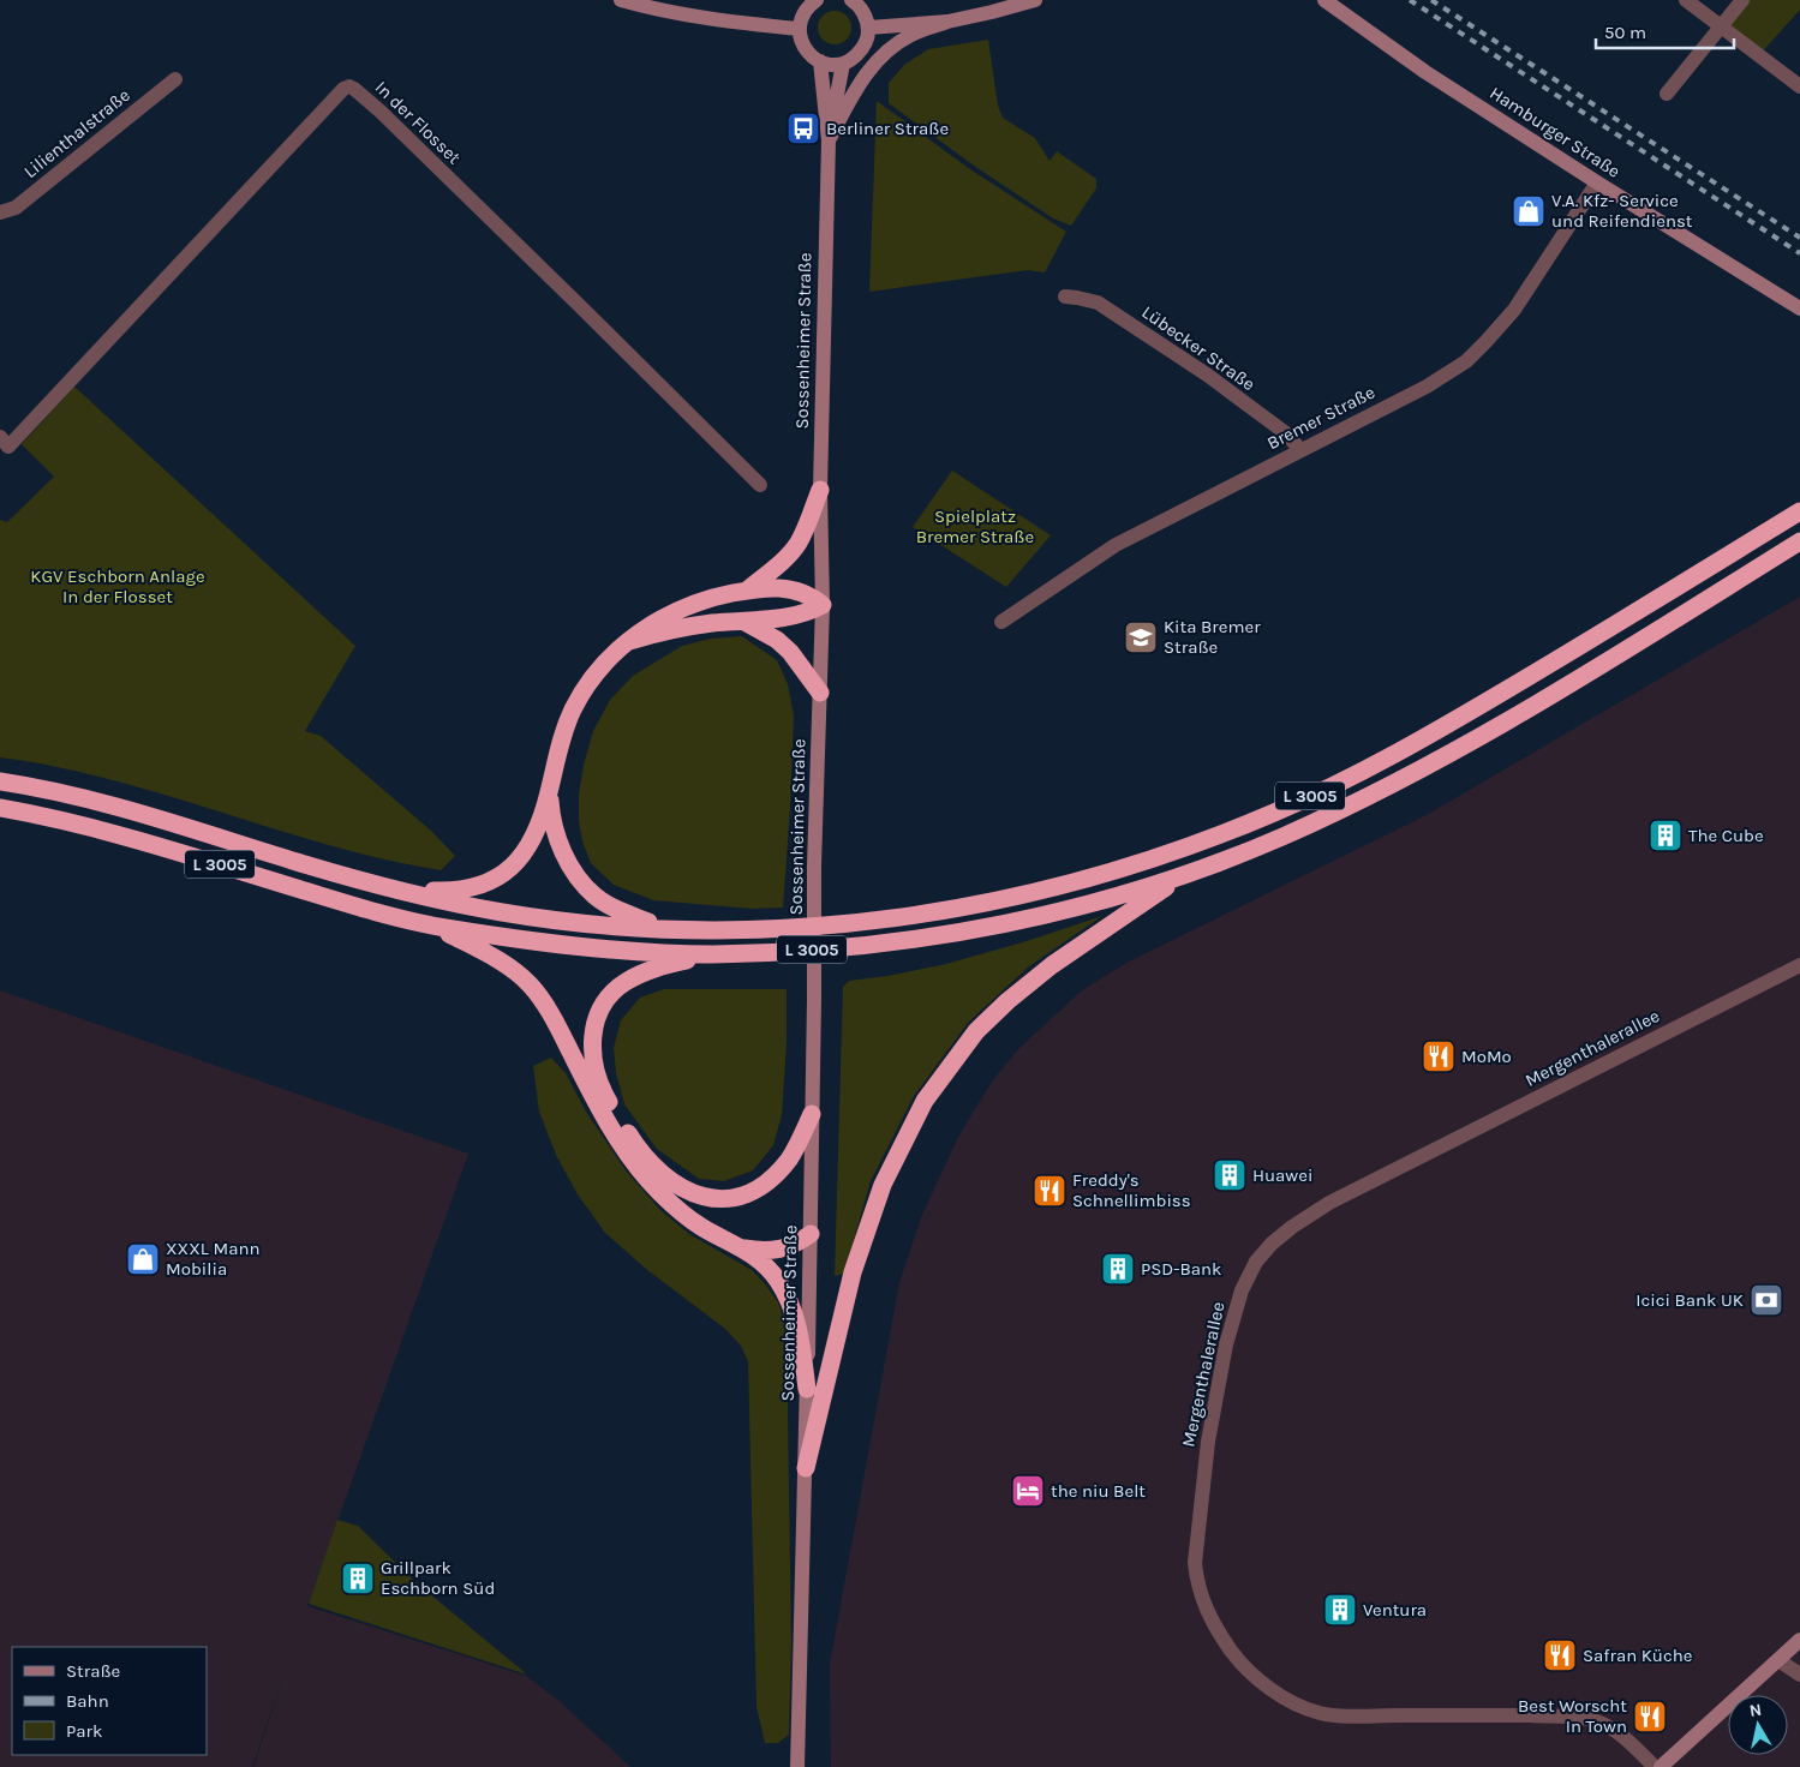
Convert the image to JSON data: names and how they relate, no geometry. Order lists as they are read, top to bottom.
{
  "streets": {
    "highway": ["L 3005"],
    "street": [
      "In der Flosset",
      "Hamburger Straße",
      "Lilienthalstraße",
      "Sossenheimer Straße",
      "Lübecker Straße",
      "Bremer Straße",
      "Mergenthalerallee"
    ]
  },
  "crossings": [
    ["Hamburger Straße", "Bremer Straße"],
    ["Lübecker Straße", "Bremer Straße"]
  ],
  "parks": ["Spielplatz Bremer Straße", "KGV Eschborn Anlage In der Flosset"],
  "places": {
    "bus stop": ["Berliner Straße"],
    "shop": ["V.A. Kfz- Service und Reifendienst", "XXXL Mann Mobilia"],
    "school or university": ["Kita Bremer Straße"],
    "building": [
      "The Cube",
      "Huawei",
      "PSD-Bank",
      "Grillpark Eschborn Süd",
      "Ventura"
    ],
    "restaurant": [
      "MoMo",
      "Freddy's Schnellimbiss",
      "Safran Küche",
      "Best Worscht In Town"
    ],
    "bank": ["Icici Bank UK"],
    "hotel": ["the niu Belt"]
  },
  "legend": ["Straße", "Bahn", "Park"],
  "scale_bar": "50 m",
  "north": "top"
}
